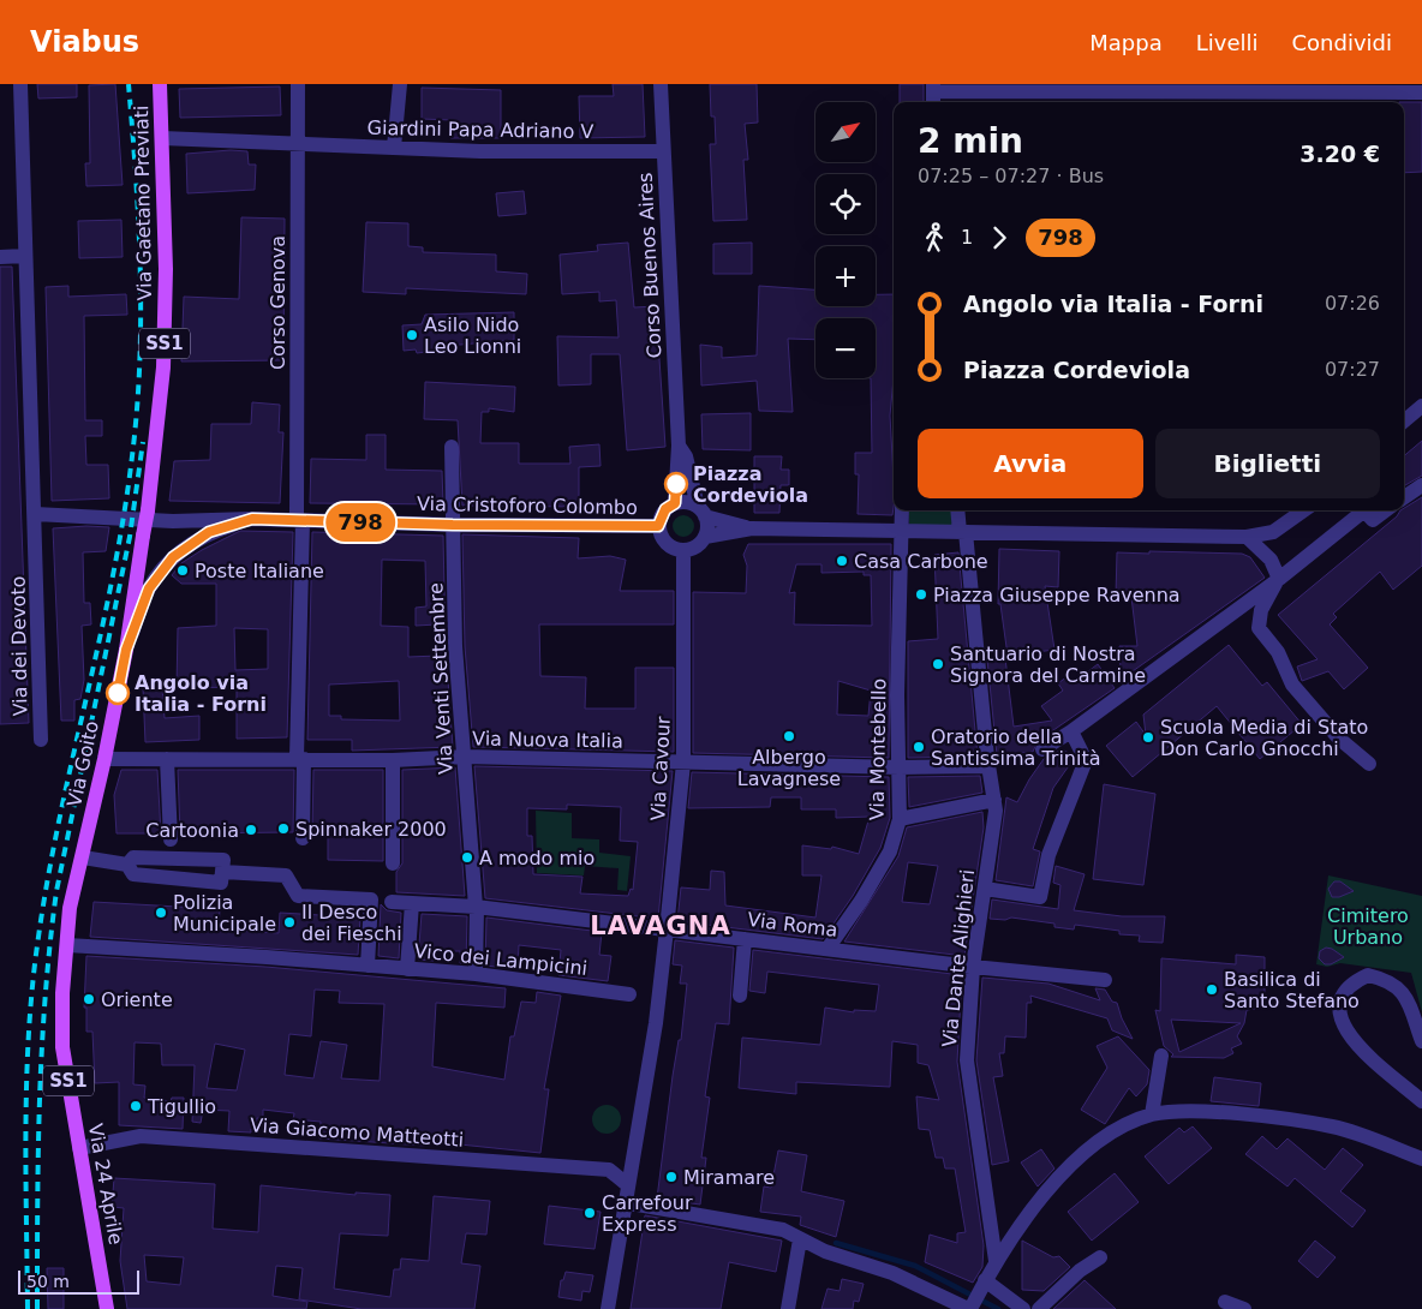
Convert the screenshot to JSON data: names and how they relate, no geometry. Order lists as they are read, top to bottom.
{
  "streets": {
    "main road": [
      "Via Gaetano Previati",
      "SS1",
      "Via Goito",
      "Via 24 Aprile"
    ],
    "street": [
      "Giardini Papa Adriano V",
      "Corso Buenos Aires",
      "Corso Genova",
      "Via Cristoforo Colombo",
      "Via dei Devoto",
      "Via Venti Settembre",
      "Via Nuova Italia",
      "Via Montebello",
      "Via Cavour",
      "Via Roma",
      "Via Dante Alighieri",
      "Vico dei Lampicini",
      "Via Giacomo Matteotti"
    ]
  },
  "crossings": [
    ["Giardini Papa Adriano V", "Via Gaetano Previati"],
    ["Giardini Papa Adriano V", "Corso Buenos Aires"],
    ["Giardini Papa Adriano V", "Corso Genova"],
    ["Via Gaetano Previati", "Via Cristoforo Colombo"],
    ["Via Gaetano Previati", "Via Goito"],
    ["Corso Buenos Aires", "Via Cristoforo Colombo"],
    ["Corso Buenos Aires", "Via Cavour"],
    ["Corso Genova", "Via Cristoforo Colombo"],
    ["Corso Genova", "Via Nuova Italia"],
    ["Via Cristoforo Colombo", "Via dei Devoto"],
    ["Via Cristoforo Colombo", "Via Venti Settembre"],
    ["Via Cristoforo Colombo", "Via Goito"],
    ["Via Cristoforo Colombo", "Via Cavour"],
    ["Via Venti Settembre", "Via Nuova Italia"],
    ["Via Venti Settembre", "Via Roma"],
    ["Via Venti Settembre", "Vico dei Lampicini"],
    ["Via Nuova Italia", "Via Montebello"],
    ["Via Nuova Italia", "Via Goito"],
    ["Via Nuova Italia", "Via Cavour"],
    ["Via Nuova Italia", "Via Dante Alighieri"],
    ["Via Montebello", "Via Roma"],
    ["Via Goito", "Via 24 Aprile"],
    ["Via Cavour", "Via Roma"],
    ["Via Cavour", "Via Giacomo Matteotti"],
    ["Via Roma", "Via Dante Alighieri"],
    ["Vico dei Lampicini", "Via 24 Aprile"],
    ["Via Giacomo Matteotti", "Via 24 Aprile"]
  ],
  "districts": ["LAVAGNA"],
  "parks": ["Cimitero Urbano"],
  "places": [
    "Asilo Nido Leo Lionni",
    "Piazza Cordeviola",
    "Casa Carbone",
    "Poste Italiane",
    "Piazza Giuseppe Ravenna",
    "Santuario di Nostra Signora del Carmine",
    "Angolo via Italia - Forni",
    "Albergo Lavagnese",
    "Scuola Media di Stato Don Carlo Gnocchi",
    "Oratorio della Santissima Trinità",
    "Spinnaker 2000",
    "Cartoonia",
    "A modo mio",
    "Polizia Municipale",
    "Il Desco dei Fieschi",
    "Basilica di Santo Stefano",
    "Oriente",
    "Tigullio",
    "Miramare",
    "Carrefour Express"
  ],
  "lines": ["bus line 798"],
  "scale_bar": "50 m",
  "north": "top right",
  "page": {
    "header": "Viabus",
    "nav": ["Mappa", "Livelli", "Condividi"],
    "on_map": "798",
    "map_buttons": ["+", "−"],
    "heading": ["2 min", "07:25 – 07:27 · Bus", "3.20 €"],
    "legs": ["1", "798"],
    "list": [
      {
        "name": "Angolo via Italia - Forni",
        "value": "07:26"
      },
      {
        "name": "Piazza Cordeviola",
        "value": "07:27"
      }
    ],
    "buttons": ["Avvia", "Biglietti"],
    "scale": "50 m"
  }
}
